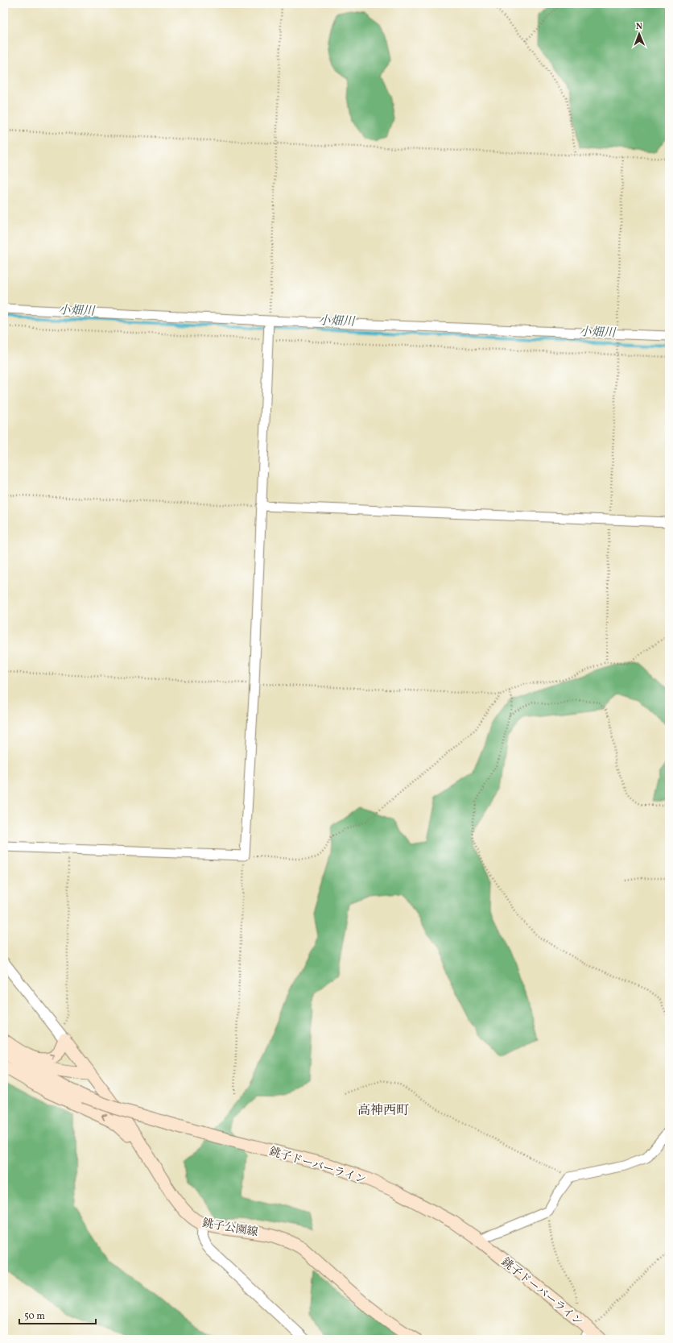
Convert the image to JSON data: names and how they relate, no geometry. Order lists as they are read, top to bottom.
{
  "streets": {
    "main road": ["銚子ドーバーライン", "銚子公園線"]
  },
  "districts": ["高神西町"],
  "water": ["小畑川"],
  "scale_bar": "50 m",
  "north": "top"
}
